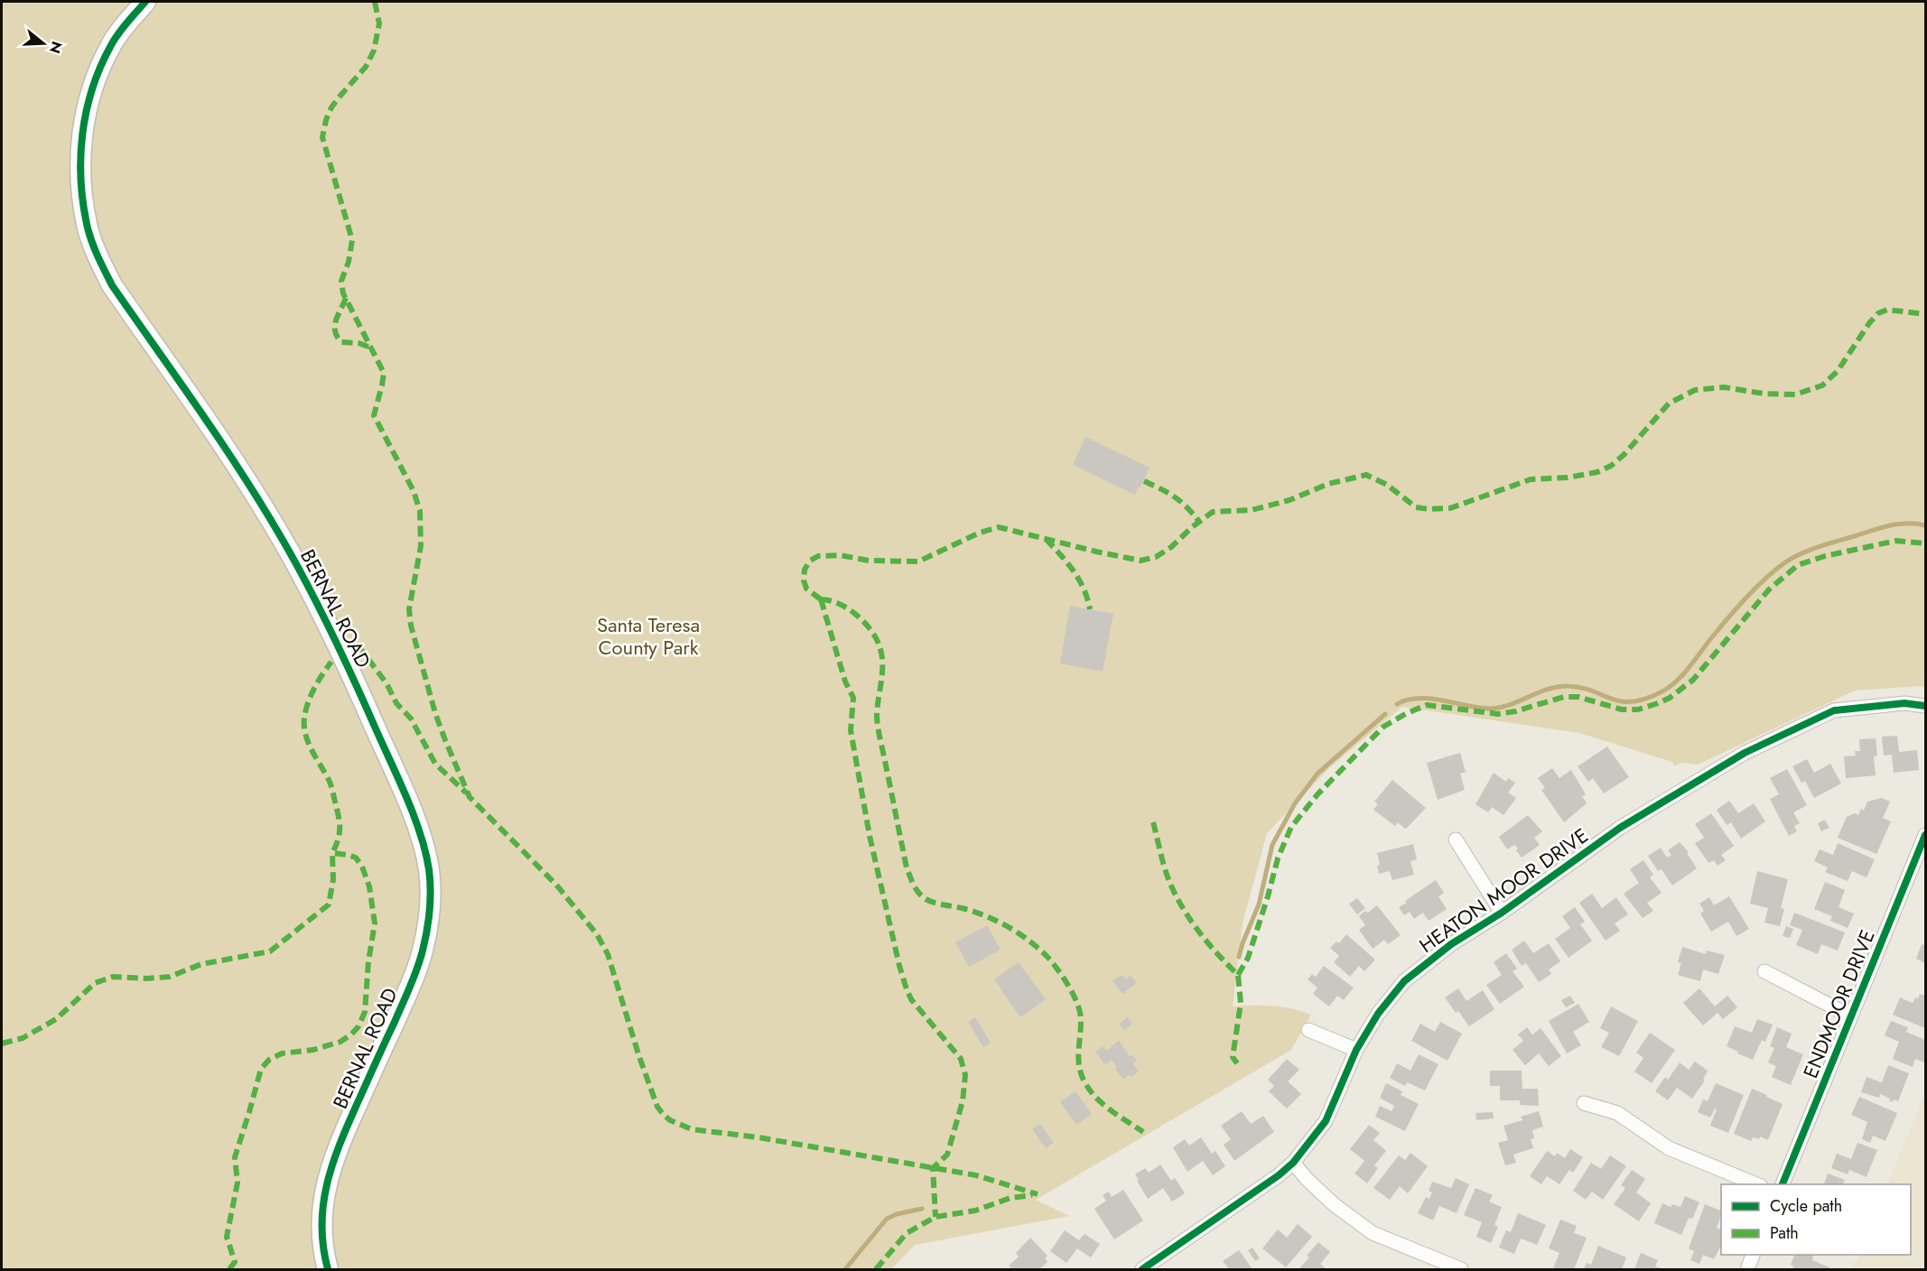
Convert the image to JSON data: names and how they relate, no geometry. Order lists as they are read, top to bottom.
{
  "streets": {
    "street": ["BERNAL ROAD", "HEATON MOOR DRIVE", "ENDMOOR DRIVE"]
  },
  "parks": ["Santa Teresa County Park"],
  "legend": ["Cycle path", "Path"],
  "north": "right"
}
